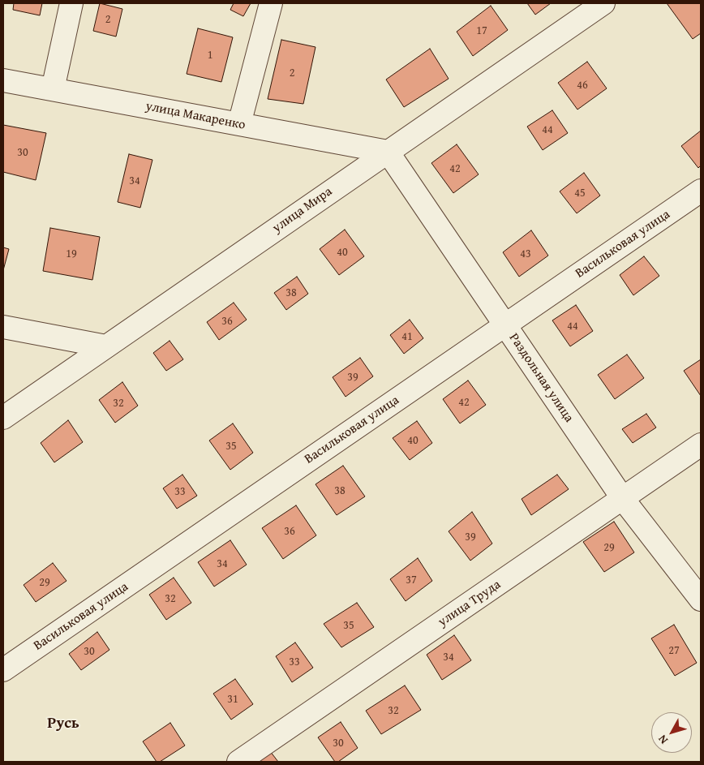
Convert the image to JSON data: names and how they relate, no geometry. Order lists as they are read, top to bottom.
{
  "streets": {
    "street": [
      "улица Макаренко",
      "улица Мира",
      "Васильковая улица",
      "Раздольная улица",
      "улица Труда"
    ]
  },
  "crossings": [
    ["улица Макаренко", "улица Мира"],
    ["улица Макаренко", "Раздольная улица"],
    ["улица Мира", "Раздольная улица"],
    ["Васильковая улица", "Раздольная улица"],
    ["Раздольная улица", "улица Труда"]
  ],
  "districts": ["Русь"],
  "house_numbers": [
    "2",
    "17",
    "1",
    "2",
    "46",
    "44",
    "30",
    "42",
    "34",
    "45",
    "40",
    "19",
    "43",
    "38",
    "36",
    "44",
    "41",
    "39",
    "42",
    "32",
    "40",
    "35",
    "38",
    "33",
    "36",
    "39",
    "29",
    "34",
    "37",
    "29",
    "32",
    "35",
    "27",
    "30",
    "34",
    "33",
    "31",
    "32",
    "30"
  ],
  "north": "bottom left"
}
